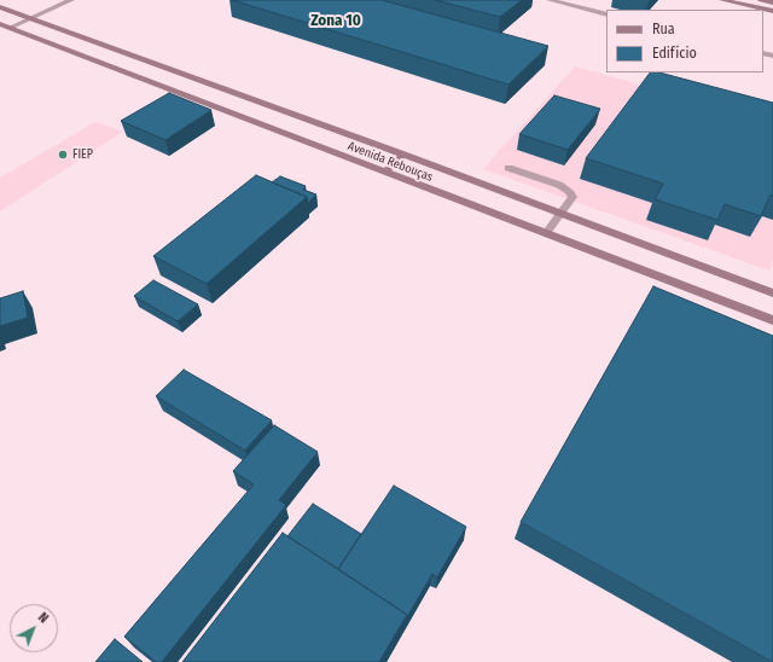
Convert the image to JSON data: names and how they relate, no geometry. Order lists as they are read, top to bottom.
{
  "streets": {
    "main road": ["Avenida Rebouças"]
  },
  "districts": ["Zona 10"],
  "places": ["FIEP"],
  "legend": ["Rua", "Edifício"],
  "north": "top right"
}
